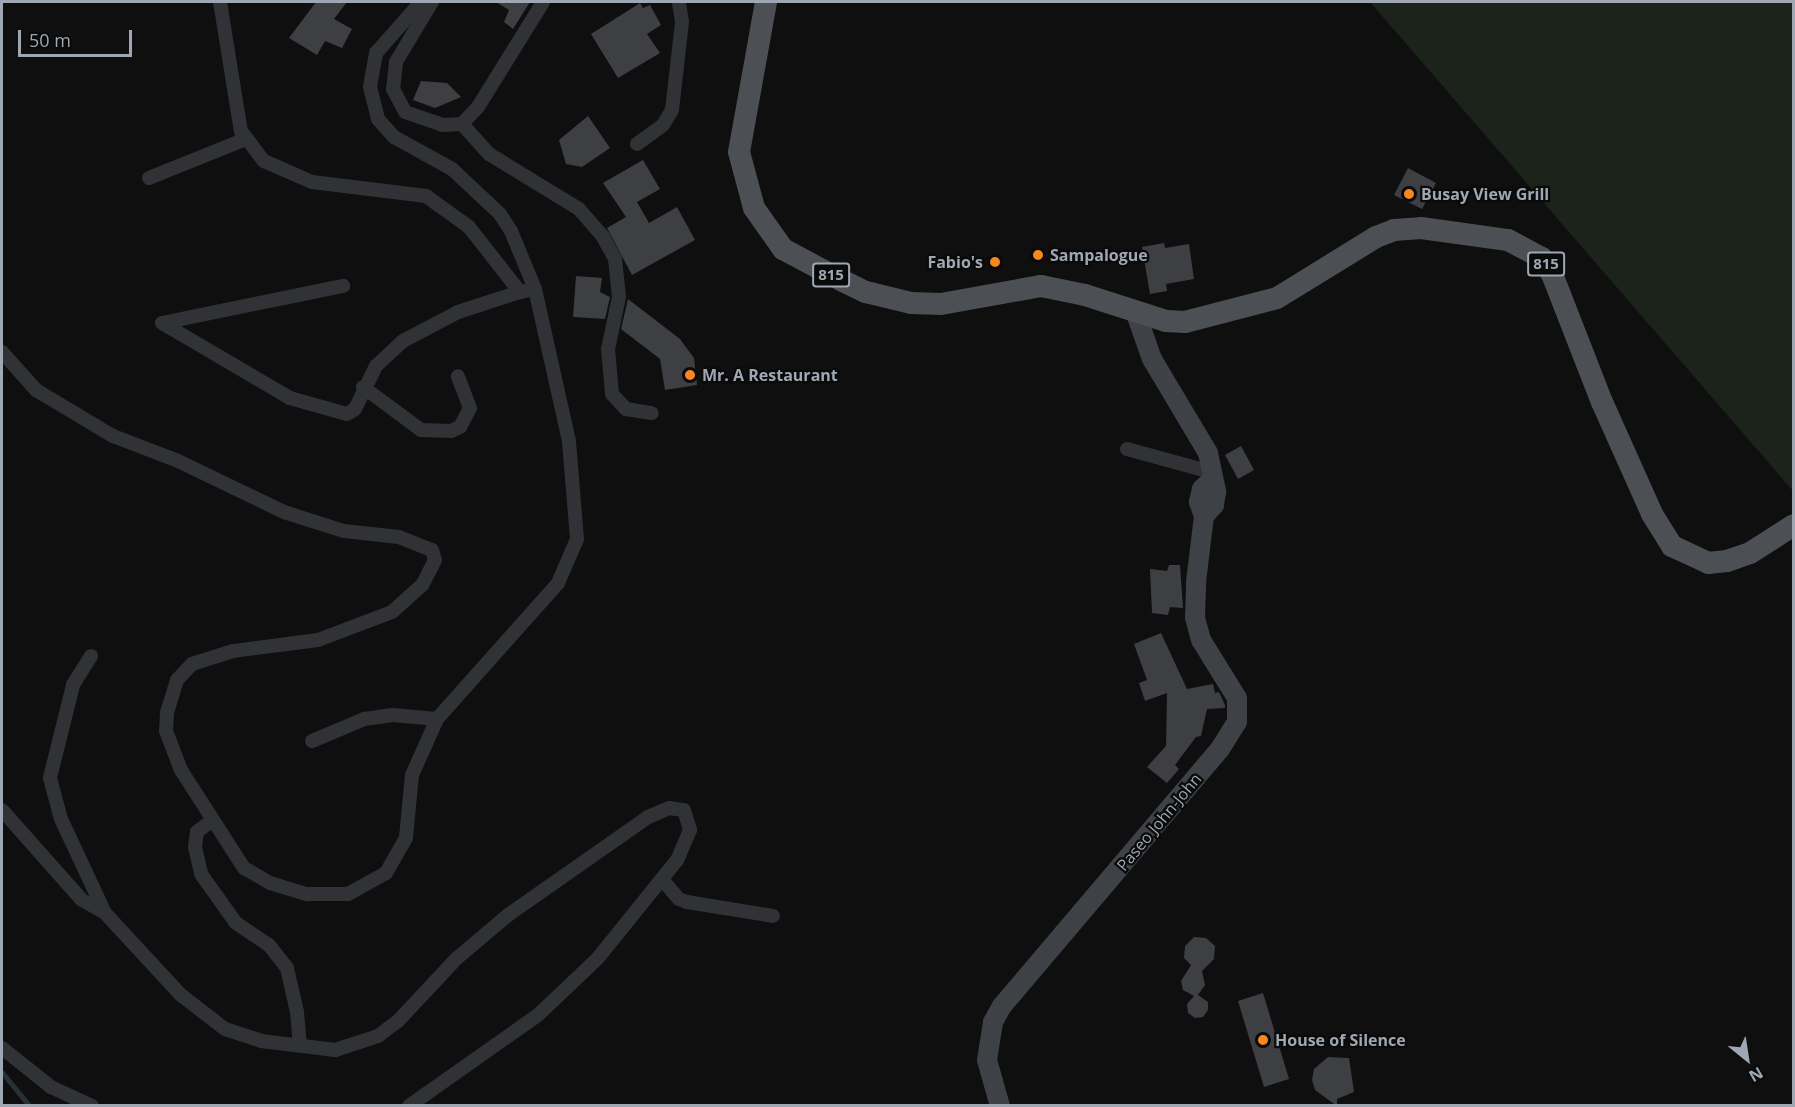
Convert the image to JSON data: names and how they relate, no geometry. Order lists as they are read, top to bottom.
{
  "streets": {
    "main road": ["815"],
    "street": ["Paseo John-John"]
  },
  "places": [
    "Busay View Grill",
    "Sampalogue",
    "Fabio's",
    "Mr. A Restaurant",
    "House of Silence"
  ],
  "scale_bar": "50 m",
  "north": "bottom right"
}
